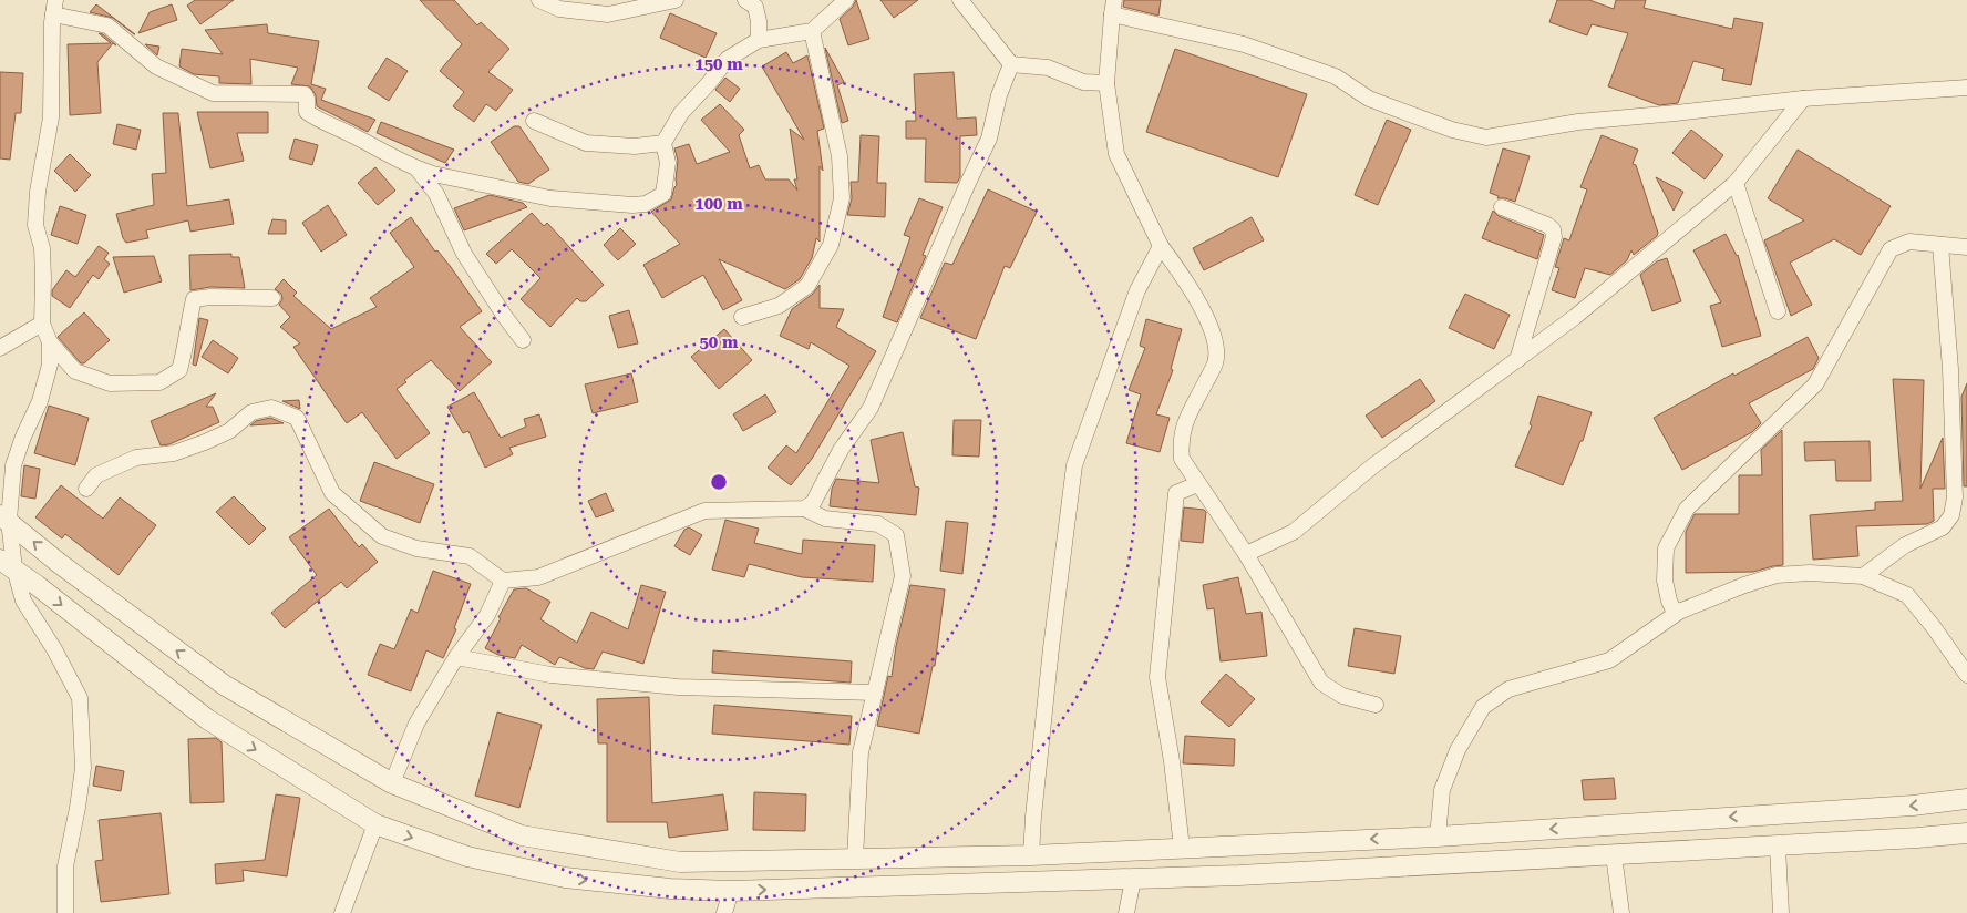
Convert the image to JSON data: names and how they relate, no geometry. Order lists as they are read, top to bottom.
{
  "rings": ["150 m", "100 m", "50 m"]
}
